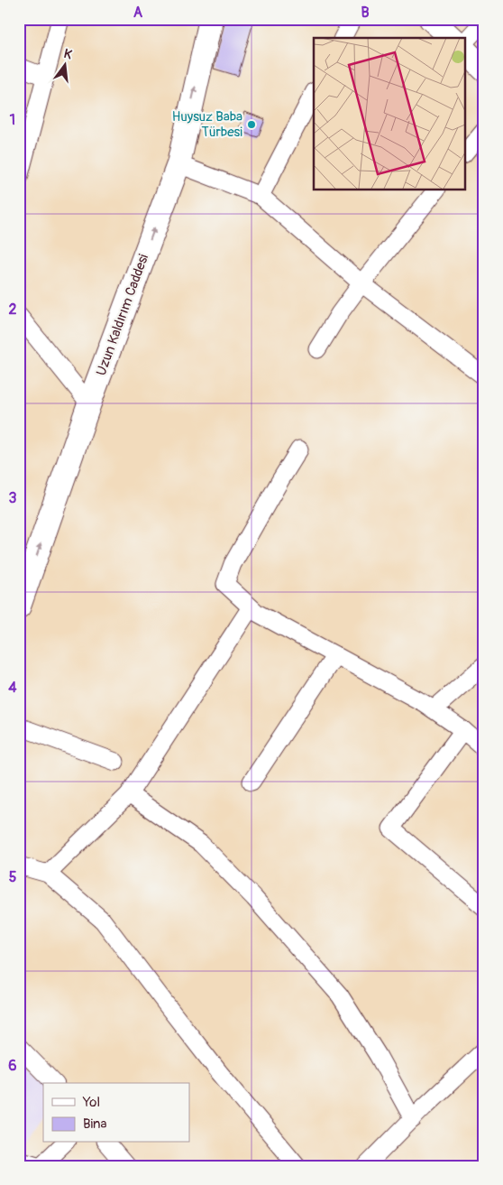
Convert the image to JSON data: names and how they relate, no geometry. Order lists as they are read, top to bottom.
{
  "streets": {
    "main road": ["Uzun Kaldırım Caddesi"]
  },
  "one_way": ["Uzun Kaldırım Caddesi"],
  "places": ["Huysuz Baba Türbesi"],
  "legend": ["Yol", "Bina"],
  "north": "top",
  "grid": {
    "columns": ["A", "B"],
    "rows": [
      "1",
      "2",
      "3",
      "4",
      "5",
      "6"
    ]
  }
}
